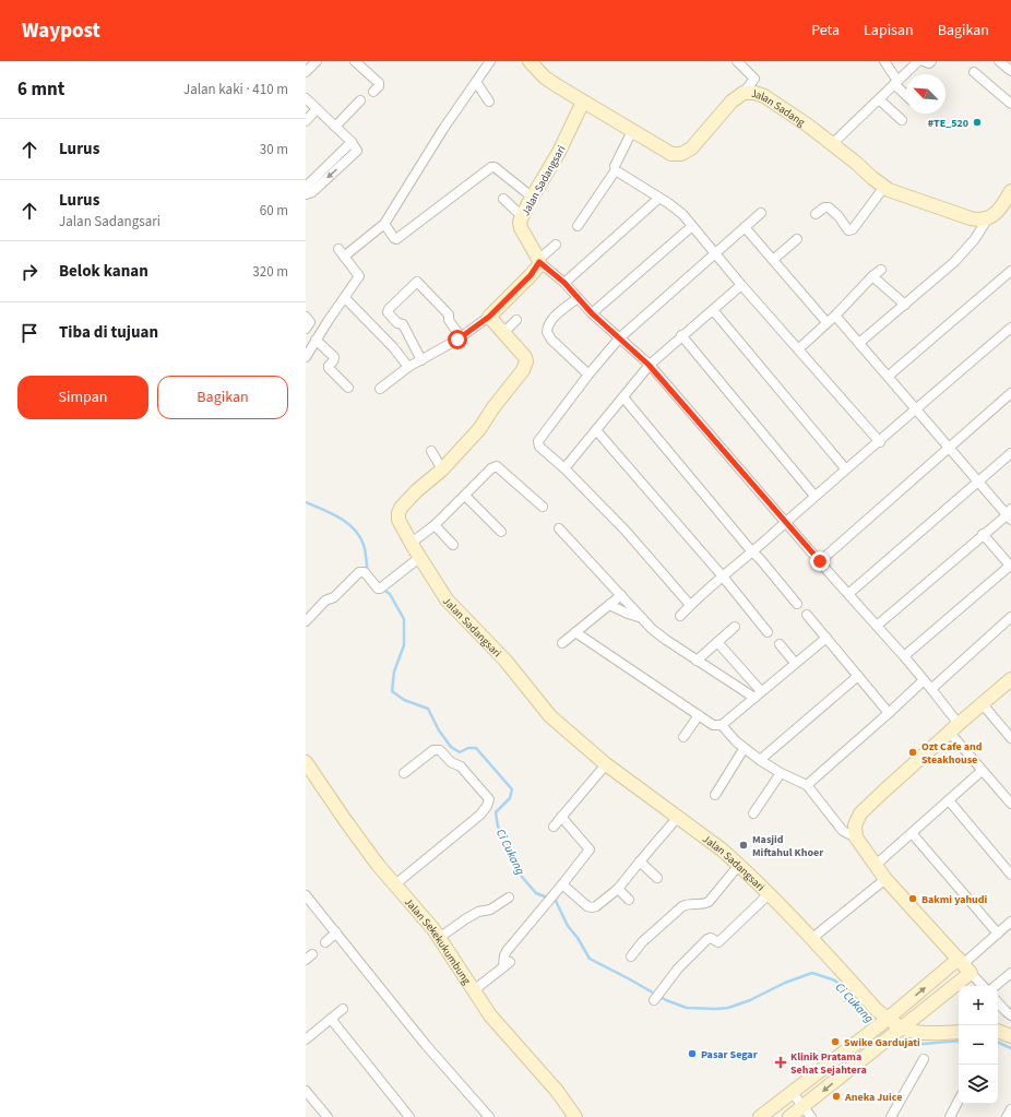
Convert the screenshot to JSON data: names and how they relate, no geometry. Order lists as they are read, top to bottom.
{
  "streets": {
    "street": ["Jalan Sadang", "Jalan Sadangsari", "Jalan Sekekukumbung"]
  },
  "crossings": [
    ["Jalan Sadang", "Jalan Sadangsari"]
  ],
  "water": ["Ci Cukang"],
  "places": {
    "other": [
      "#TE_520",
      "Ozt Cafe and Steakhouse",
      "Masjid Miftahul Khoer",
      "Bakmi yahudi",
      "Swike Gardujati",
      "Pasar Segar",
      "Aneka Juice"
    ],
    "health": ["Klinik Pratama Sehat Sejahtera"]
  },
  "north": "top left",
  "page": {
    "header": "Waypost",
    "nav": ["Peta", "Lapisan", "Bagikan"],
    "heading": ["6 mnt", "Jalan kaki · 410 m"],
    "list": [
      ["Lurus", "30 m"],
      ["Lurus", "Jalan Sadangsari", "60 m"],
      ["Belok kanan", "320 m"],
      "Tiba di tujuan"
    ],
    "buttons": ["Simpan", "Bagikan"],
    "map_buttons": ["+", "−"]
  }
}
